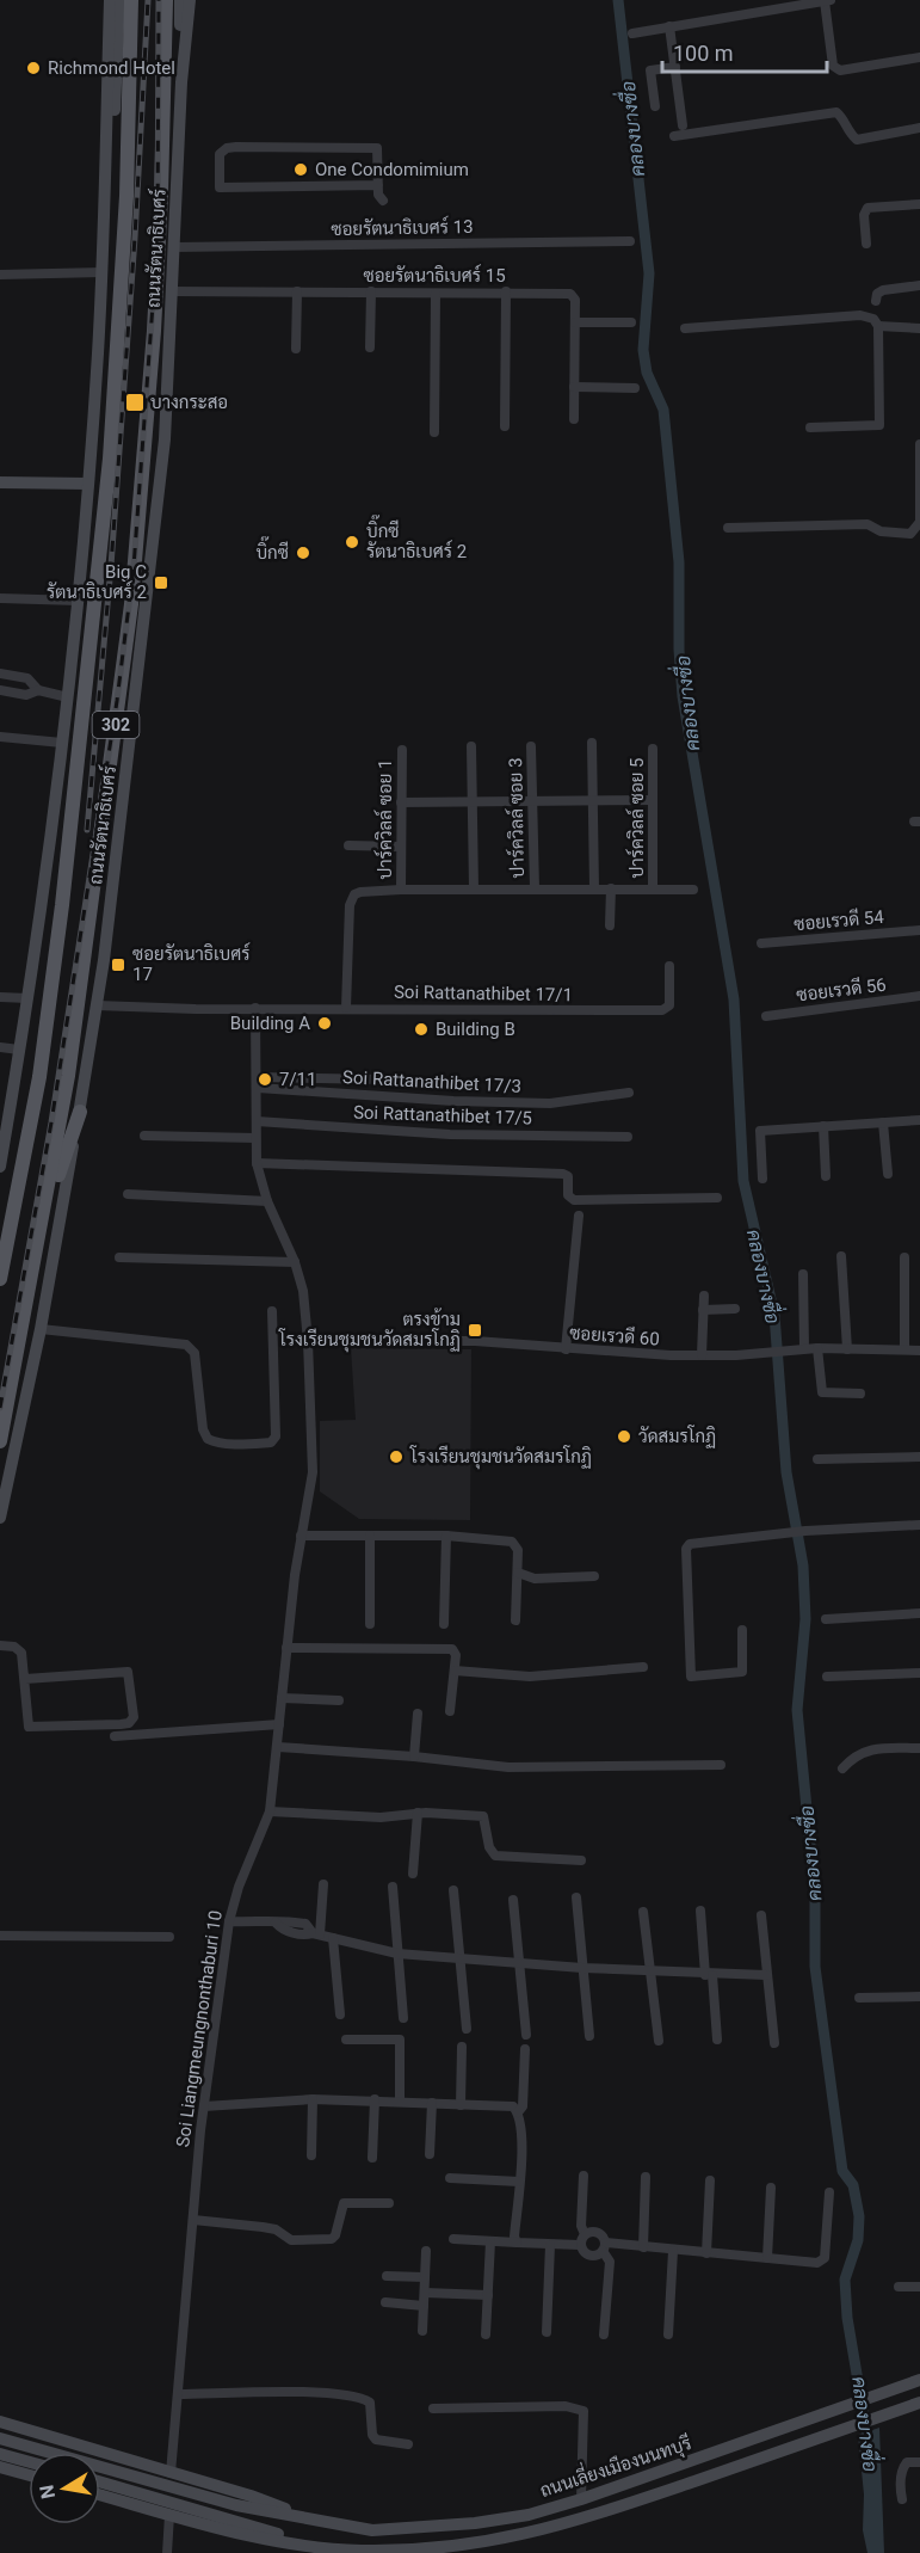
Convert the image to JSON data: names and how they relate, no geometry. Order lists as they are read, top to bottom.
{
  "streets": {
    "main road": ["ถนนรัตนาธิเบศร์", "302", "ถนนเลี่ยงเมืองนนทบุรี"],
    "street": [
      "ซอยรัตนาธิเบศร์ 13",
      "ซอยรัตนาธิเบศร์ 15",
      "ปาร์ควิลล์ ซอย 3",
      "ปาร์ควิลล์ ซอย 5",
      "ปาร์ควิลล์ ซอย 1",
      "ซอยเรวดี 54",
      "ซอยเรวดี 56",
      "Soi Rattanathibet 17/1",
      "Soi Rattanathibet 17/3",
      "Soi Rattanathibet 17/5",
      "ซอยเรวดี 60",
      "Soi Liangmeungnonthaburi 10"
    ]
  },
  "crossings": [
    ["ซอยรัตนาธิเบศร์ 13", "ถนนรัตนาธิเบศร์"],
    ["ถนนรัตนาธิเบศร์", "ซอยรัตนาธิเบศร์ 15"],
    ["Soi Rattanathibet 17/1", "Soi Liangmeungnonthaburi 10"],
    ["Soi Rattanathibet 17/3", "Soi Liangmeungnonthaburi 10"],
    ["Soi Rattanathibet 17/5", "Soi Liangmeungnonthaburi 10"],
    ["ซอยเรวดี 60", "Soi Liangmeungnonthaburi 10"]
  ],
  "water": ["คลองบางซื่อ"],
  "places": {
    "other": [
      "Richmond Hotel",
      "One Condomimium",
      "บิ๊กซี รัตนาธิเบศร์ 2",
      "บิ๊กซี",
      "Building A",
      "Building B",
      "7/11",
      "วัดสมรโกฏิ",
      "โรงเรียนชุมชนวัดสมรโกฏิ"
    ],
    "transit": [
      "บางกระสอ",
      "Big C รัตนาธิเบศร์ 2",
      "ซอยรัตนาธิเบศร์ 17",
      "ตรงข้าม โรงเรียนชุมชนวัดสมรโกฏิ"
    ]
  },
  "scale_bar": "100 m",
  "north": "left"
}
